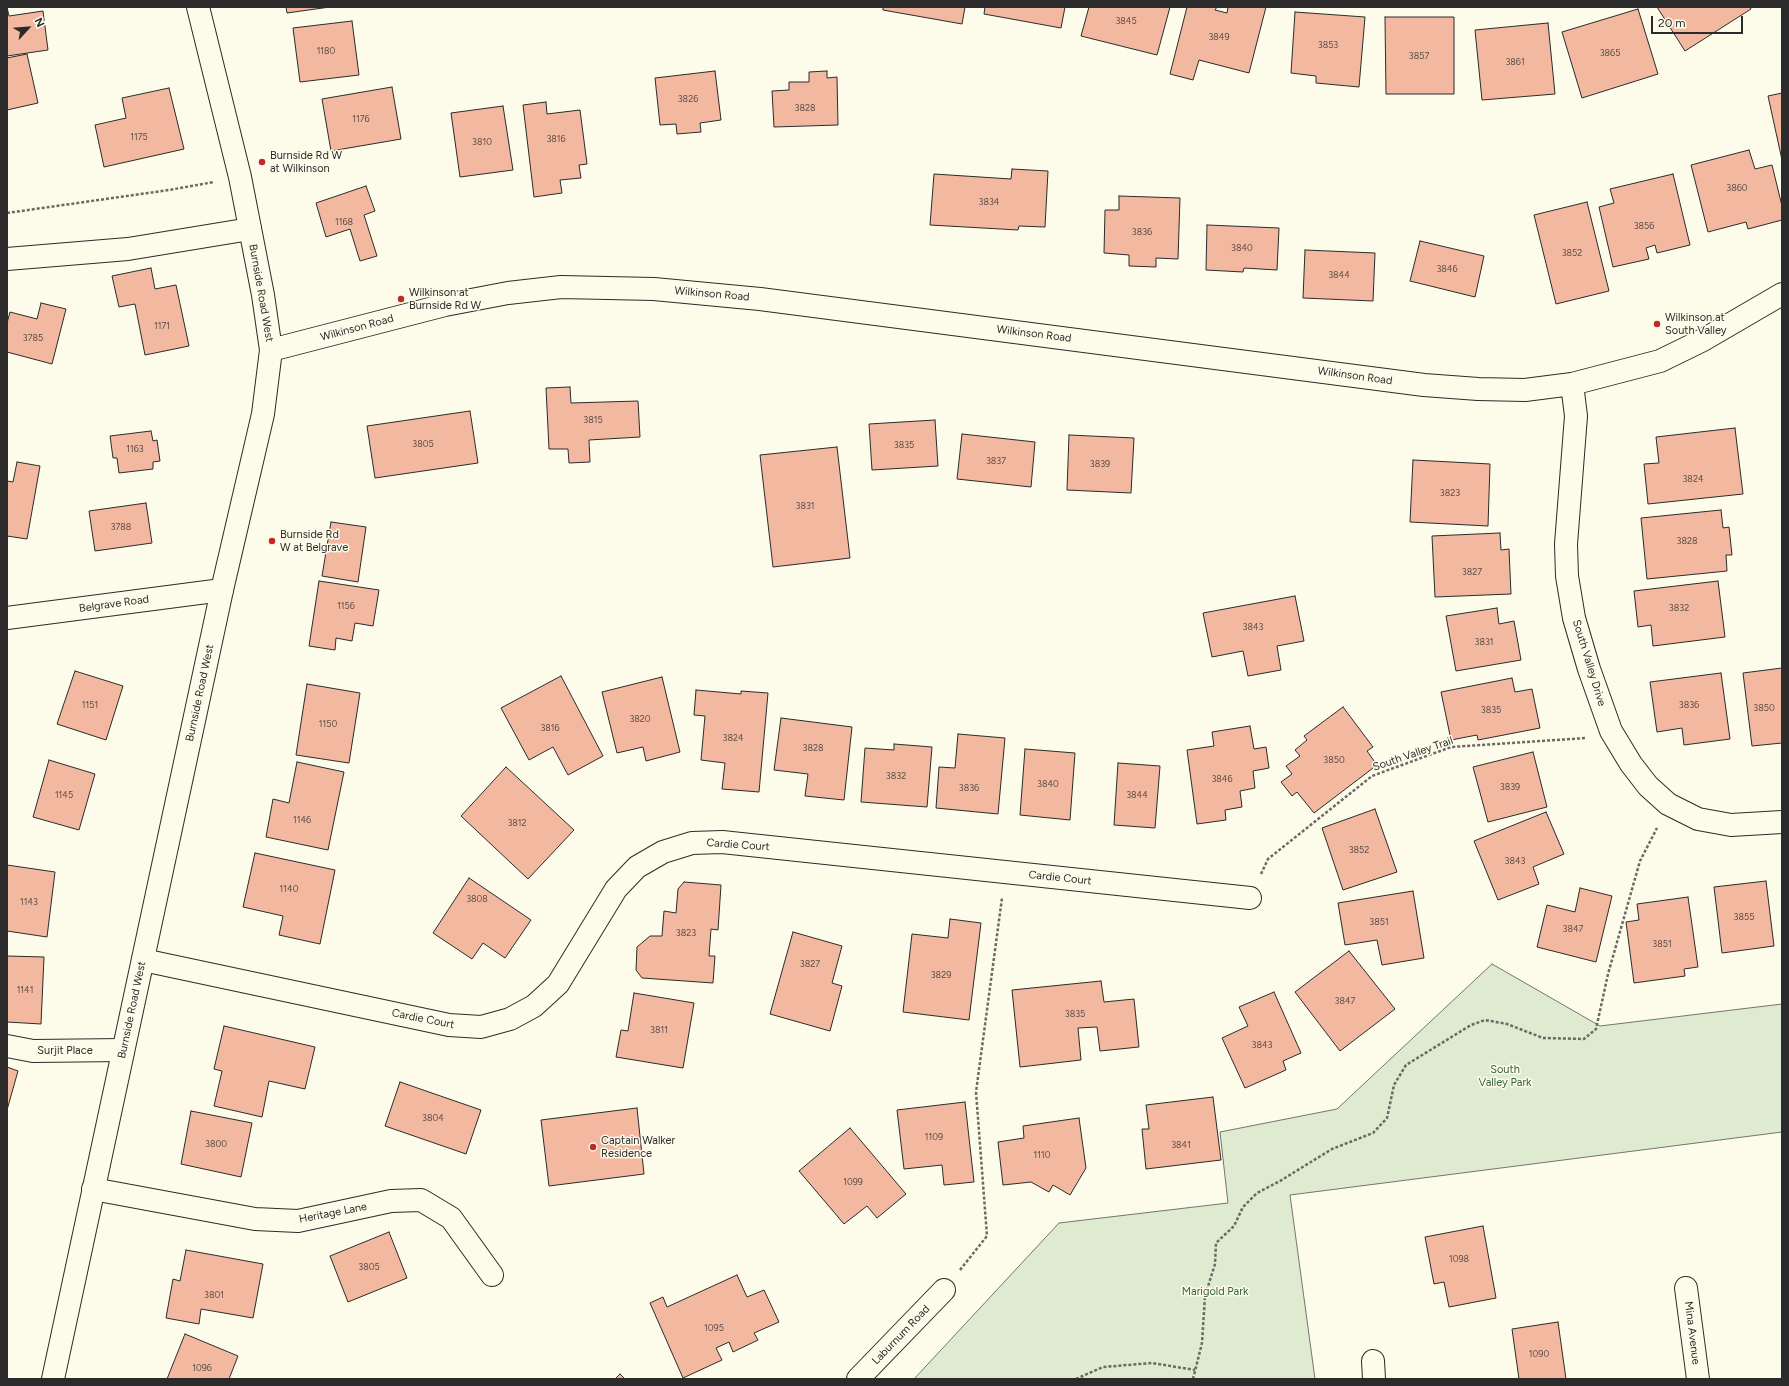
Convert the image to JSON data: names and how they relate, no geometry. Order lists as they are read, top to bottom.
{
  "streets": {
    "street": [
      "Burnside Road West",
      "Wilkinson Road",
      "Belgrave Road",
      "South Valley Drive",
      "Cardie Court",
      "Surjit Place",
      "Heritage Lane",
      "Mina Avenue",
      "Laburnum Road"
    ],
    "path": ["South Valley Trail"]
  },
  "crossings": [
    ["Burnside Road West", "Wilkinson Road"],
    ["Burnside Road West", "Belgrave Road"],
    ["Burnside Road West", "Cardie Court"],
    ["Burnside Road West", "Surjit Place"],
    ["Burnside Road West", "Heritage Lane"],
    ["Wilkinson Road", "South Valley Drive"],
    ["South Valley Drive", "South Valley Trail"],
    ["South Valley Trail", "Cardie Court"]
  ],
  "parks": ["South Valley Park", "Marigold Park"],
  "places": [
    "Burnside Rd W at Wilkinson",
    "Wilkinson at Burnside Rd W",
    "Wilkinson at South Valley",
    "Burnside Rd W at Belgrave",
    "Captain Walker Residence"
  ],
  "house_numbers": [
    "3845",
    "3849",
    "3853",
    "1180",
    "3865",
    "3857",
    "3861",
    "3826",
    "3828",
    "1176",
    "1175",
    "3816",
    "3810",
    "3860",
    "3834",
    "1168",
    "3856",
    "3836",
    "3840",
    "3852",
    "3846",
    "3844",
    "1171",
    "3785",
    "3815",
    "3805",
    "3835",
    "1163",
    "3837",
    "3839",
    "3824",
    "3823",
    "3831",
    "3788",
    "3828",
    "3827",
    "1156",
    "3832",
    "3843",
    "3831",
    "1151",
    "3836",
    "3850",
    "3835",
    "3820",
    "1150",
    "3816",
    "3824",
    "3828",
    "3850",
    "3832",
    "3846",
    "3840",
    "3839",
    "3836",
    "1145",
    "3844",
    "1146",
    "3812",
    "3852",
    "3843",
    "1140",
    "3808",
    "1143",
    "3855",
    "3851",
    "3847",
    "3823",
    "3851",
    "3827",
    "3829",
    "1141",
    "3847",
    "3835",
    "3811",
    "3843",
    "3804",
    "1109",
    "3800",
    "3841",
    "1110",
    "1099",
    "1098",
    "3805",
    "3801",
    "1095",
    "1090",
    "1096"
  ],
  "scale_bar": "20 m",
  "north": "top right"
}
